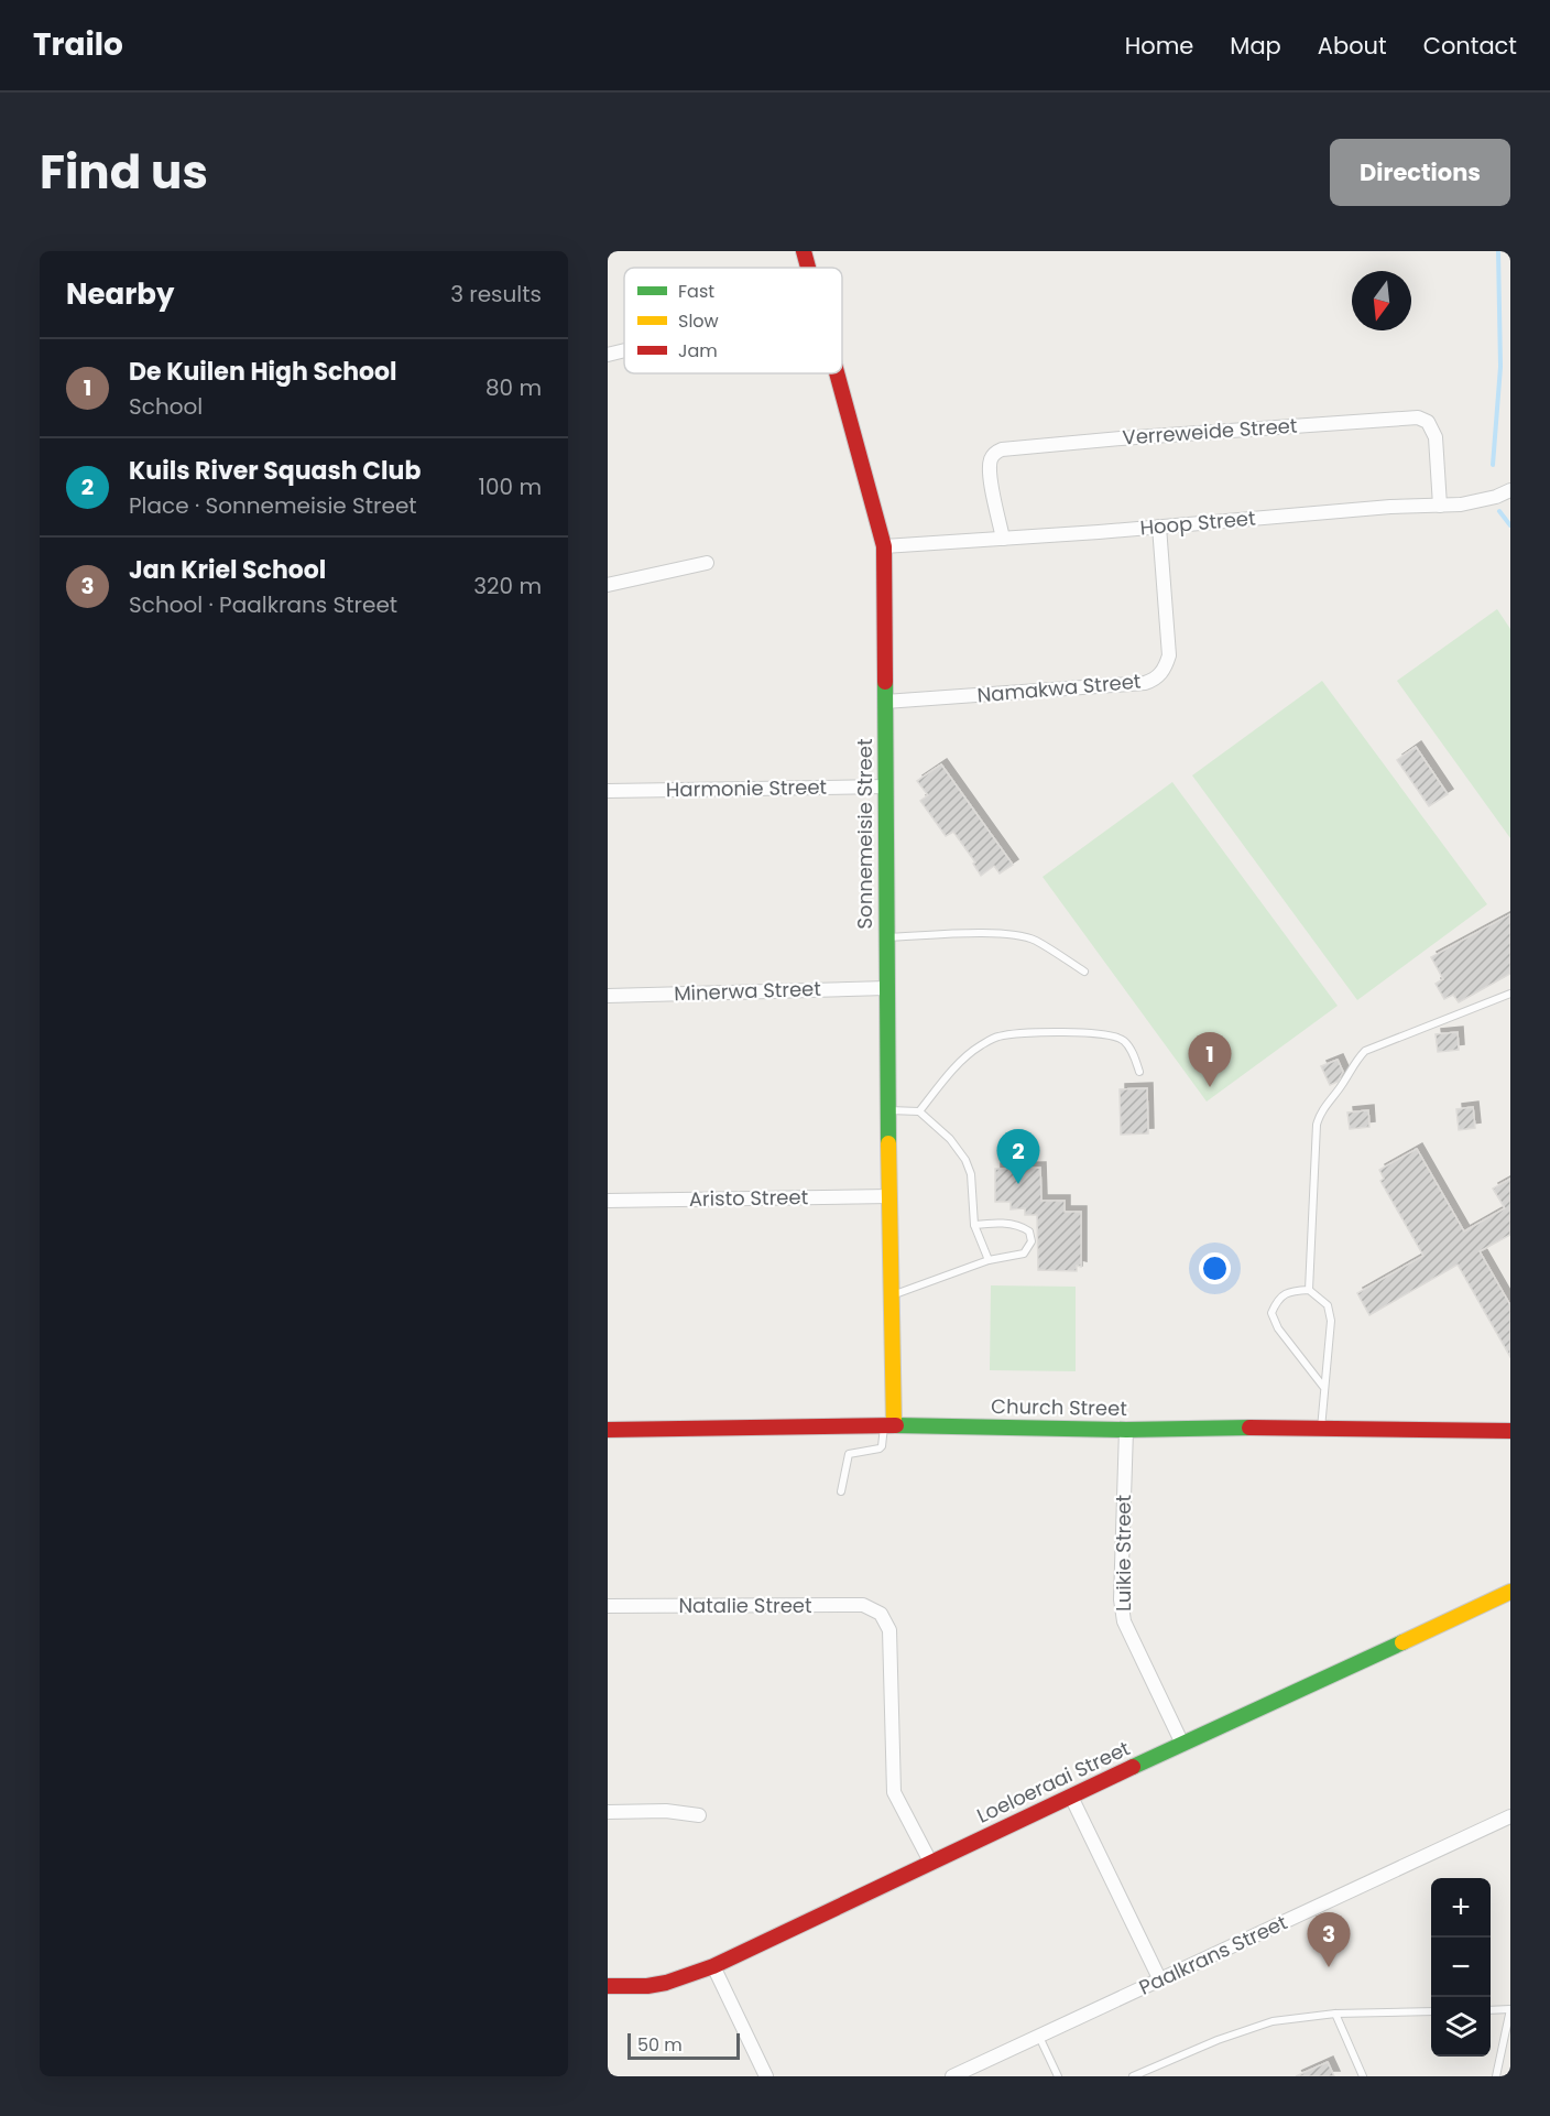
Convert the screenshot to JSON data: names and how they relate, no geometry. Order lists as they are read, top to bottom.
{
  "streets": {
    "street": [
      "Verreweide Street",
      "Hoop Street",
      "Namakwa Street",
      "Harmonie Street",
      "Sonnemeisie Street",
      "Minerwa Street",
      "Aristo Street",
      "Church Street",
      "Luikie Street",
      "Natalie Street",
      "Loeloeraai Street",
      "Paalkrans Street"
    ]
  },
  "crossings": [
    ["Verreweide Street", "Hoop Street"],
    ["Hoop Street", "Namakwa Street"],
    ["Hoop Street", "Sonnemeisie Street"],
    ["Namakwa Street", "Sonnemeisie Street"],
    ["Harmonie Street", "Sonnemeisie Street"],
    ["Sonnemeisie Street", "Minerwa Street"],
    ["Sonnemeisie Street", "Aristo Street"],
    ["Sonnemeisie Street", "Church Street"],
    ["Church Street", "Luikie Street"],
    ["Luikie Street", "Loeloeraai Street"],
    ["Natalie Street", "Loeloeraai Street"]
  ],
  "legend": ["Fast", "Slow", "Jam"],
  "scale_bar": "50 m",
  "north": "bottom",
  "page": {
    "header": "Trailo",
    "nav": [
      "Home",
      "Map",
      "About",
      "Contact"
    ],
    "title": "Find us",
    "buttons": "Directions",
    "heading": ["Nearby", "3 results"],
    "list": [
      {
        "mark": "1",
        "name": "De Kuilen High School",
        "note": "School",
        "value": "80 m"
      },
      {
        "mark": "2",
        "name": "Kuils River Squash Club",
        "note": "Place · Sonnemeisie Street",
        "value": "100 m"
      },
      {
        "mark": "3",
        "name": "Jan Kriel School",
        "note": "School · Paalkrans Street",
        "value": "320 m"
      }
    ],
    "pins": ["1", "2", "3"],
    "map_buttons": ["+", "−"],
    "scale": "50 m"
  }
}
